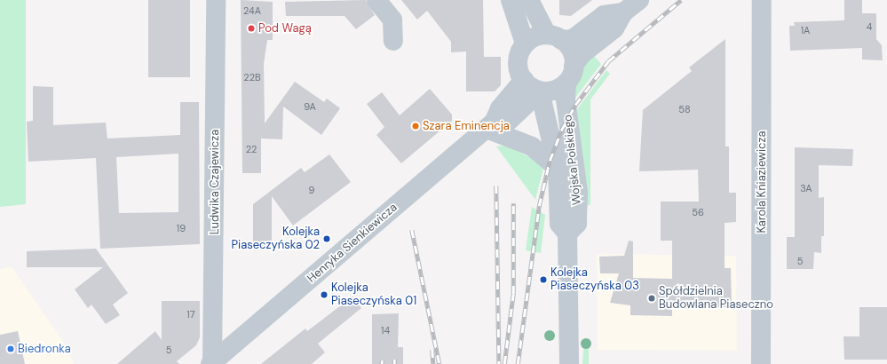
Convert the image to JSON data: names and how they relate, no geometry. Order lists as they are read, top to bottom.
{
  "streets": {
    "street": [
      "Wojska Polskiego",
      "Ludwika Czajewicza",
      "Karola Kniaziewicza",
      "Henryka Sienkiewicza"
    ]
  },
  "crossings": [
    ["Wojska Polskiego", "Henryka Sienkiewicza"],
    ["Ludwika Czajewicza", "Henryka Sienkiewicza"]
  ],
  "places": [
    "Pod Wagą",
    "Szara Eminencja",
    "Kolejka Piaseczyńska 02",
    "Kolejka Piaseczyńska 03",
    "Kolejka Piaseczyńska 01",
    "Spółdzielnia Budowlana Piaseczno",
    "Biedronka"
  ],
  "house_numbers": [
    "24A",
    "4",
    "1A",
    "22B",
    "9A",
    "58",
    "22",
    "3A",
    "9",
    "56",
    "19",
    "5",
    "17",
    "14",
    "5"
  ]
}
